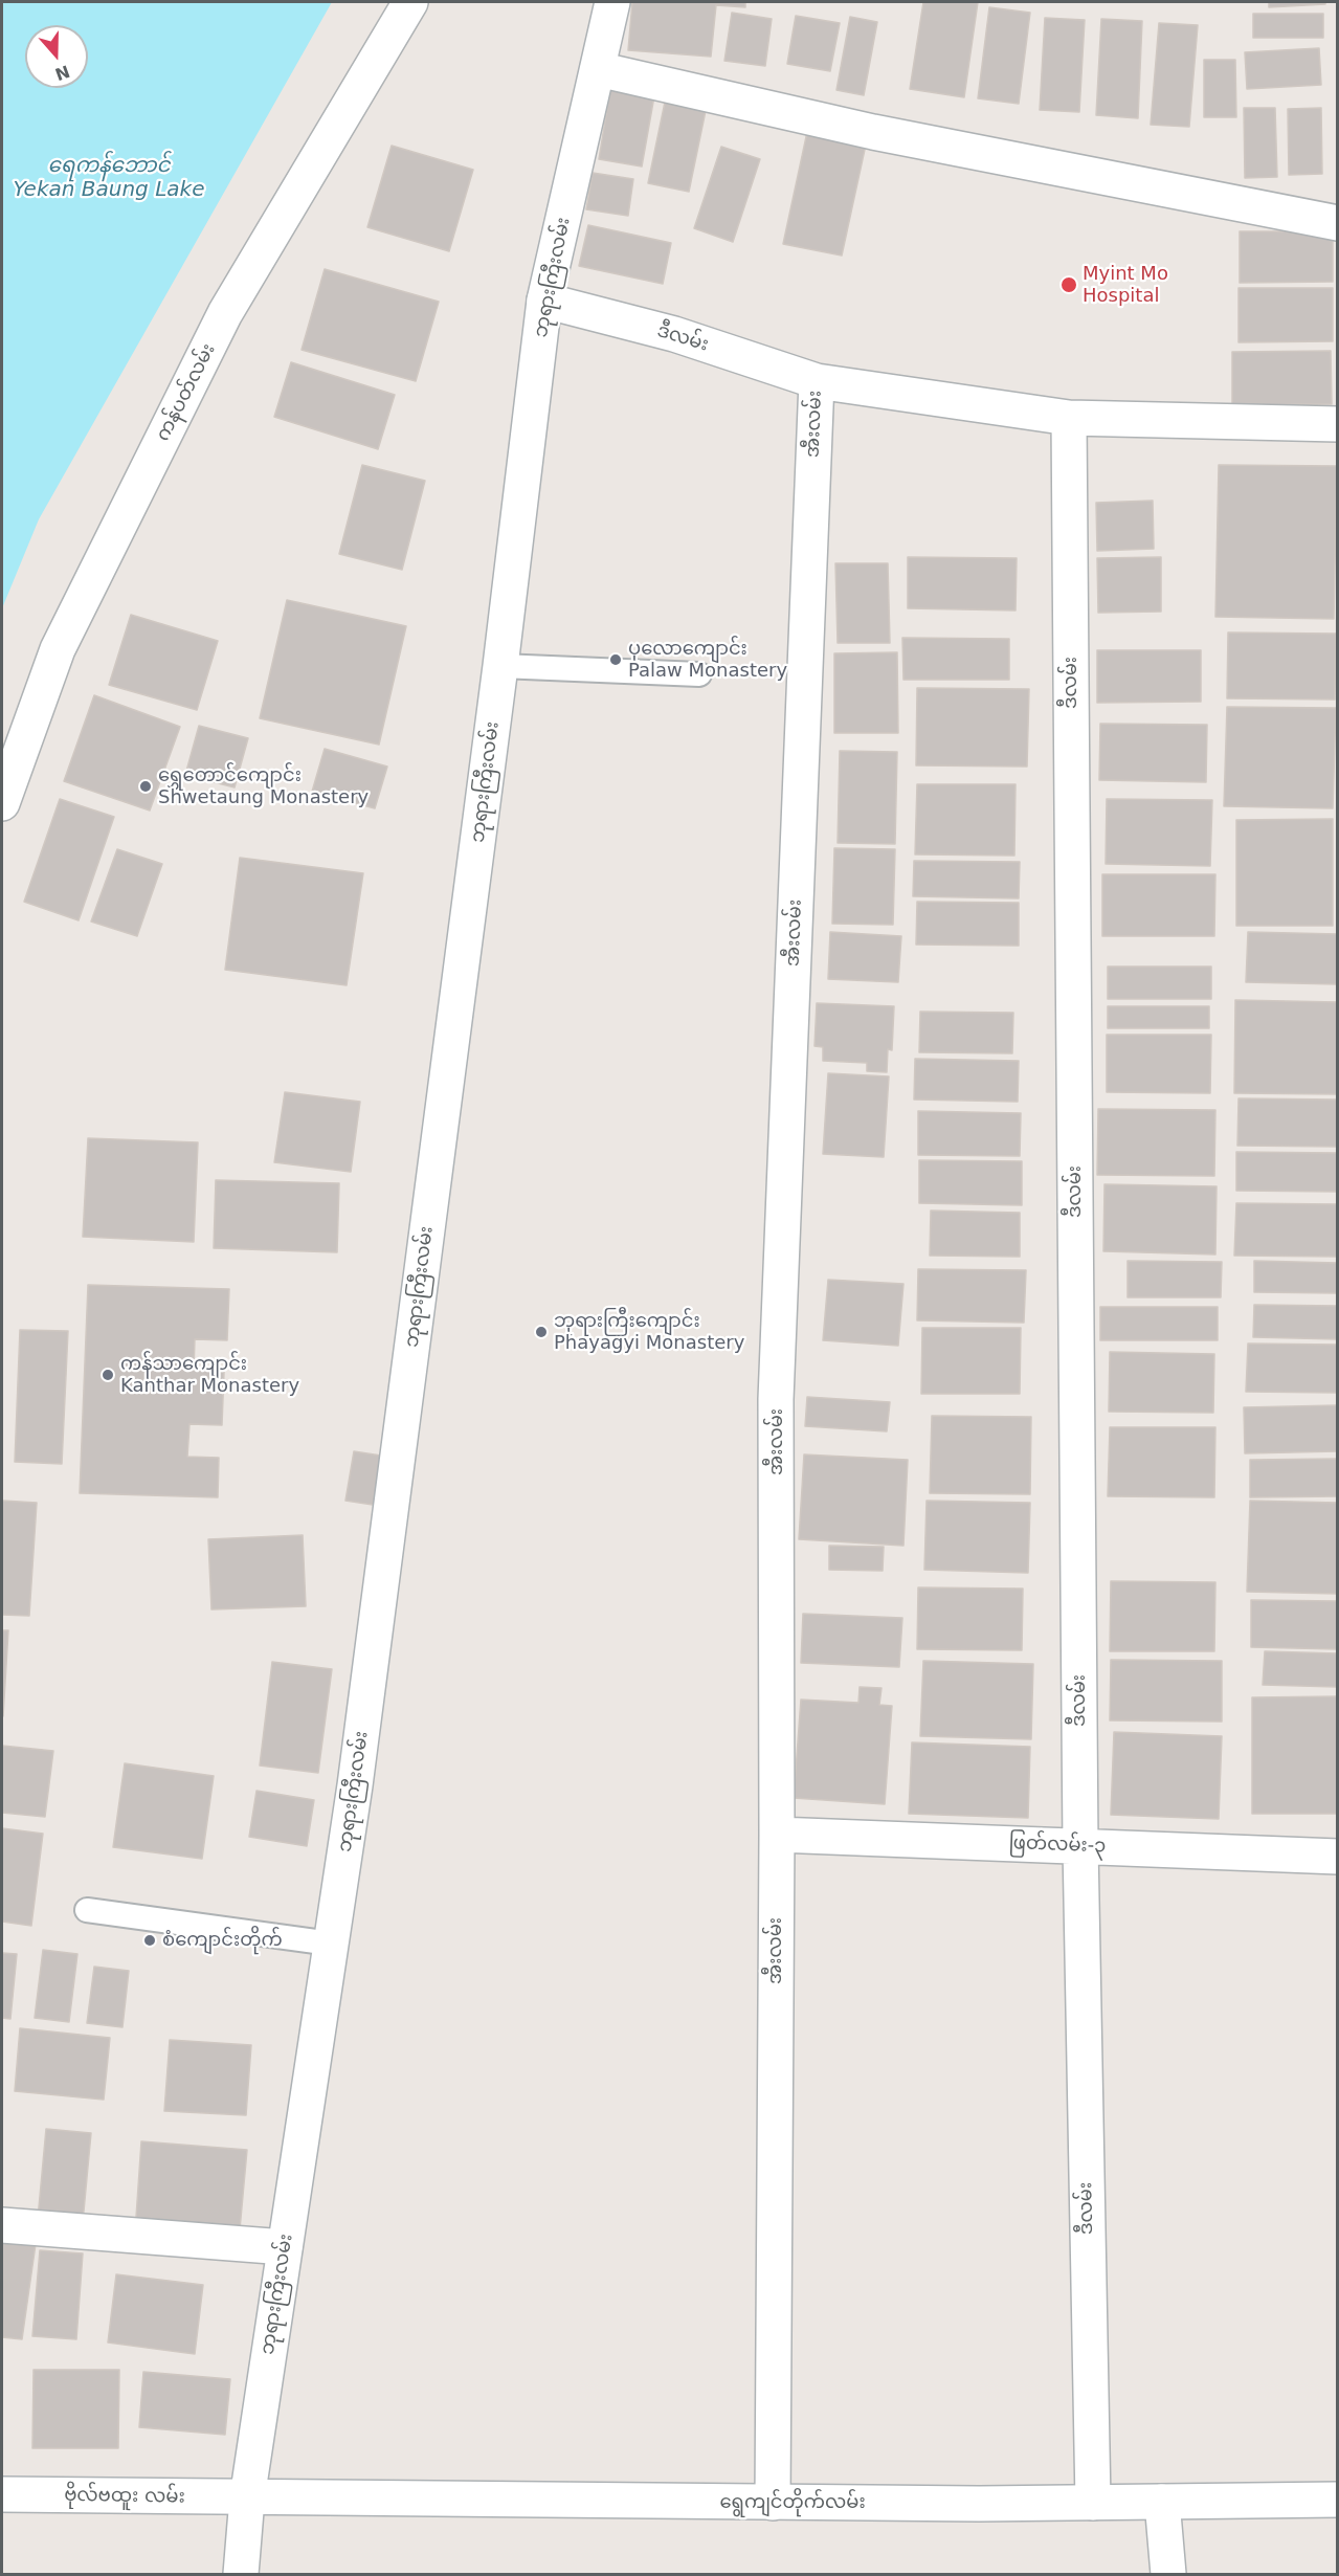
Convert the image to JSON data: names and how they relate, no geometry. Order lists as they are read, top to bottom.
{
  "streets": {
    "street": [
      "ဘုရားကြီးလမ်း",
      "ဒီလမ်း",
      "ကန်ပတ်လမ်း",
      "အီးလမ်း",
      "ဖြတ်လမ်း-၃",
      "ဗိုလ်ဗထူး လမ်း",
      "ရွေကျင်တိုက်လမ်း"
    ]
  },
  "crossings": [
    ["ဘုရားကြီးလမ်း", "ဒီလမ်း"],
    ["ဘုရားကြီးလမ်း", "ဗိုလ်ဗထူး လမ်း"],
    ["ဘုရားကြီးလမ်း", "ရွေကျင်တိုက်လမ်း"],
    ["ဒီလမ်း", "အီးလမ်း"],
    ["ဒီလမ်း", "ဖြတ်လမ်း-၃"],
    ["ဒီလမ်း", "ရွေကျင်တိုက်လမ်း"],
    ["အီးလမ်း", "ဖြတ်လမ်း-၃"],
    ["အီးလမ်း", "ရွေကျင်တိုက်လမ်း"],
    ["ဗိုလ်ဗထူး လမ်း", "ရွေကျင်တိုက်လမ်း"]
  ],
  "water": ["ရေကန်ဘောင် Yekan Baung Lake"],
  "places": [
    "Myint Mo Hospital",
    "ပုလောကျောင်း Palaw Monastery",
    "ရွှေတောင်ကျောင်း Shwetaung Monastery",
    "ဘုရားကြီးကျောင်း Phayagyi Monastery",
    "ကန်သာကျောင်း Kanthar Monastery",
    "စံကျောင်းတိုက်"
  ],
  "north": "bottom"
}
